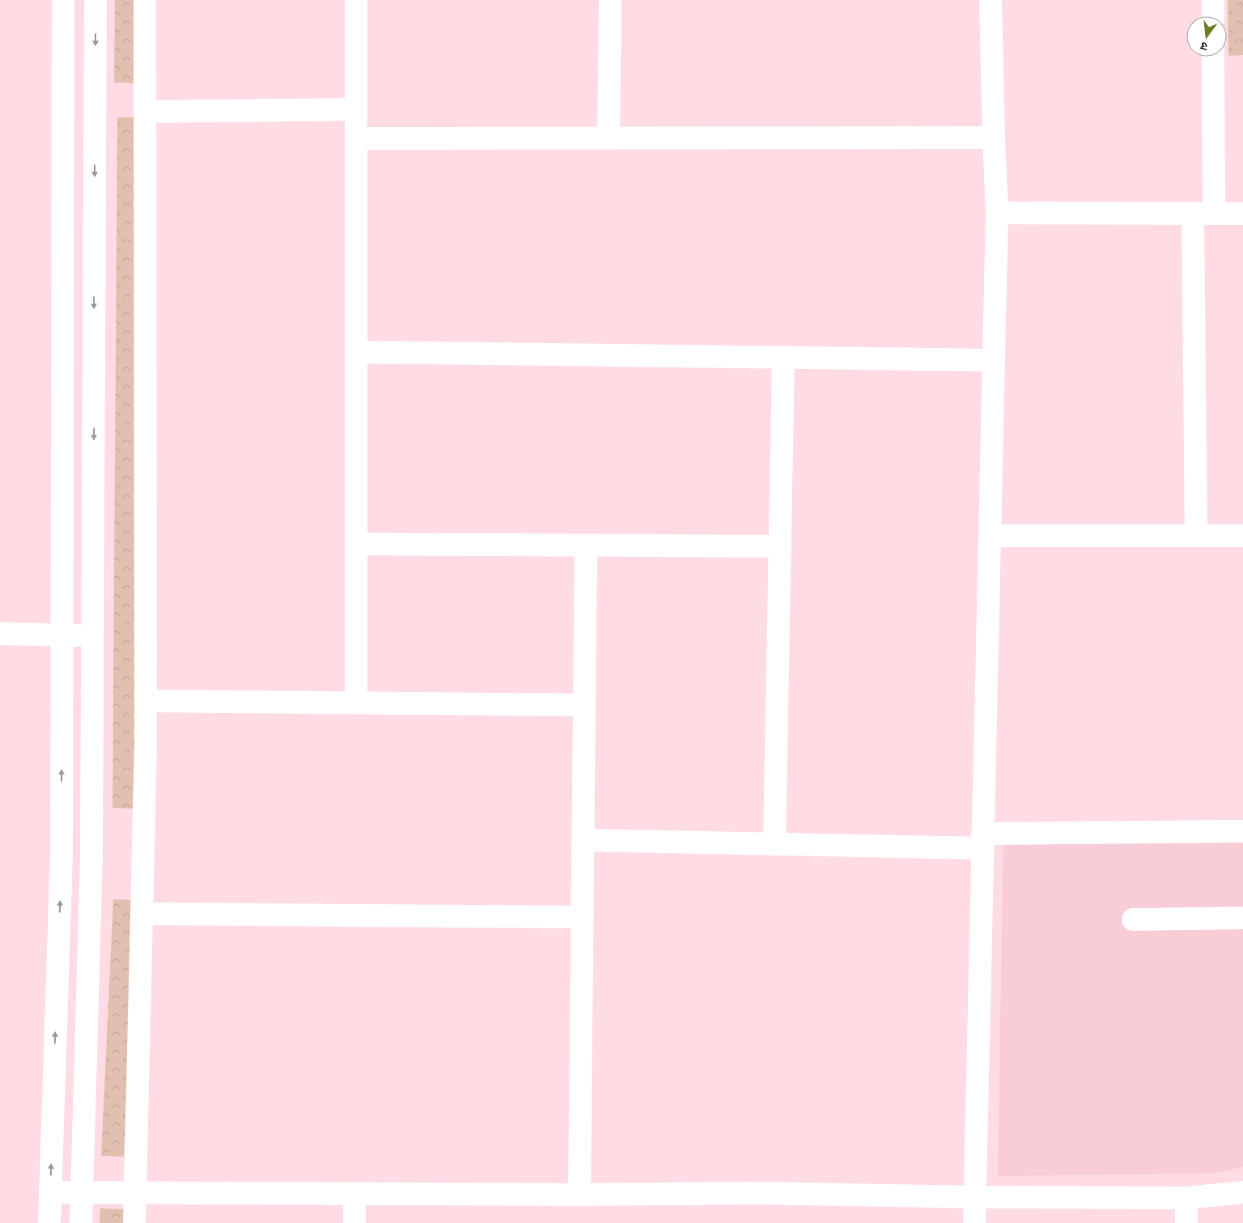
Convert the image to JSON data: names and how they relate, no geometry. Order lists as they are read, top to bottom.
{
  "north": "bottom"
}
